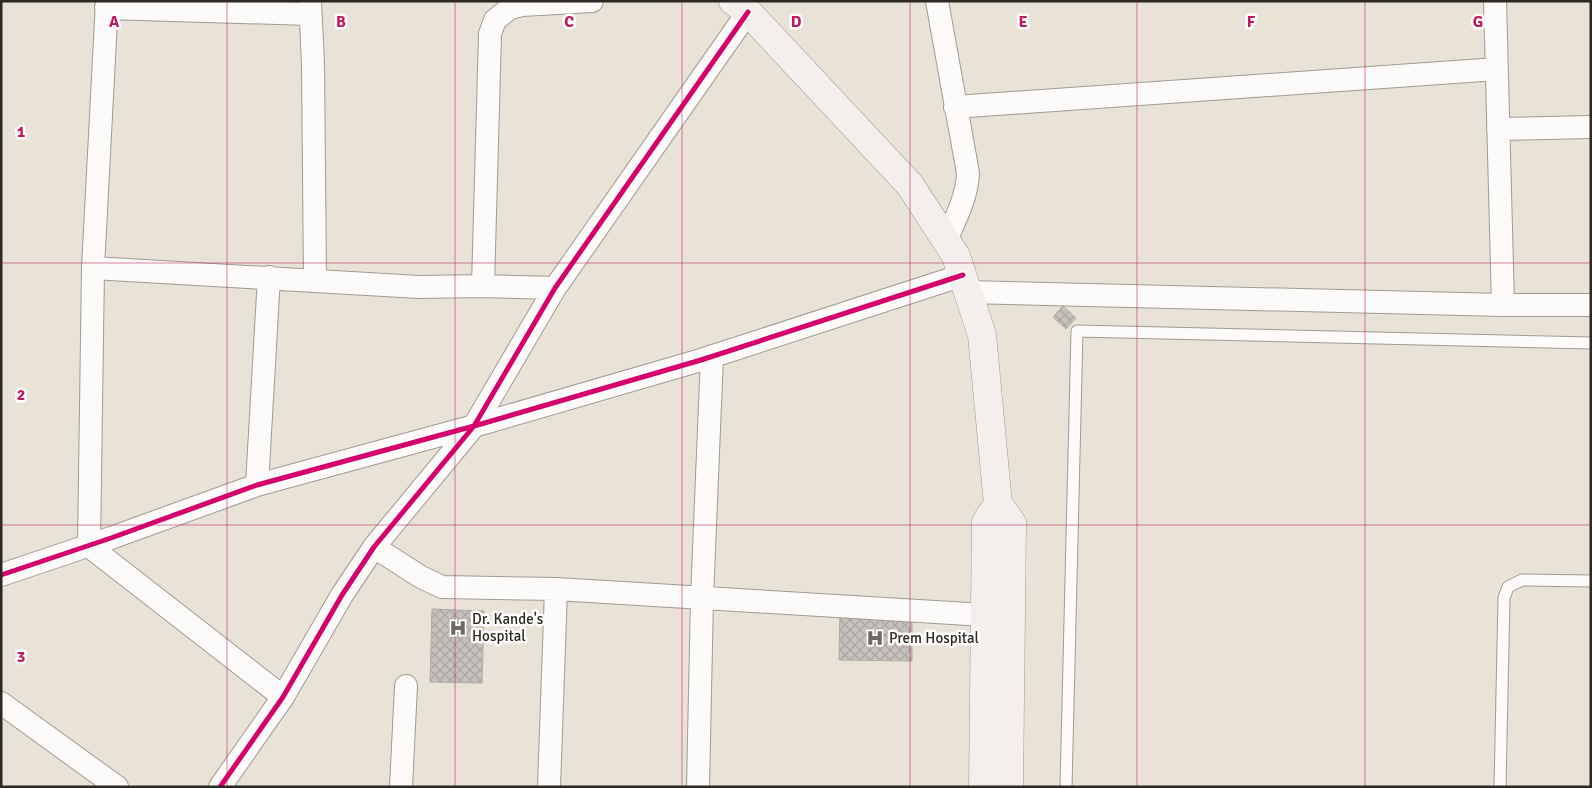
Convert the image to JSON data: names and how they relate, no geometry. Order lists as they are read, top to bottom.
{
  "places": {
    "hospital": ["Dr. Kande's Hospital", "Prem Hospital"]
  },
  "grid": {
    "columns": [
      "A",
      "B",
      "C",
      "D",
      "E",
      "F",
      "G"
    ],
    "rows": ["1", "2", "3"]
  }
}
